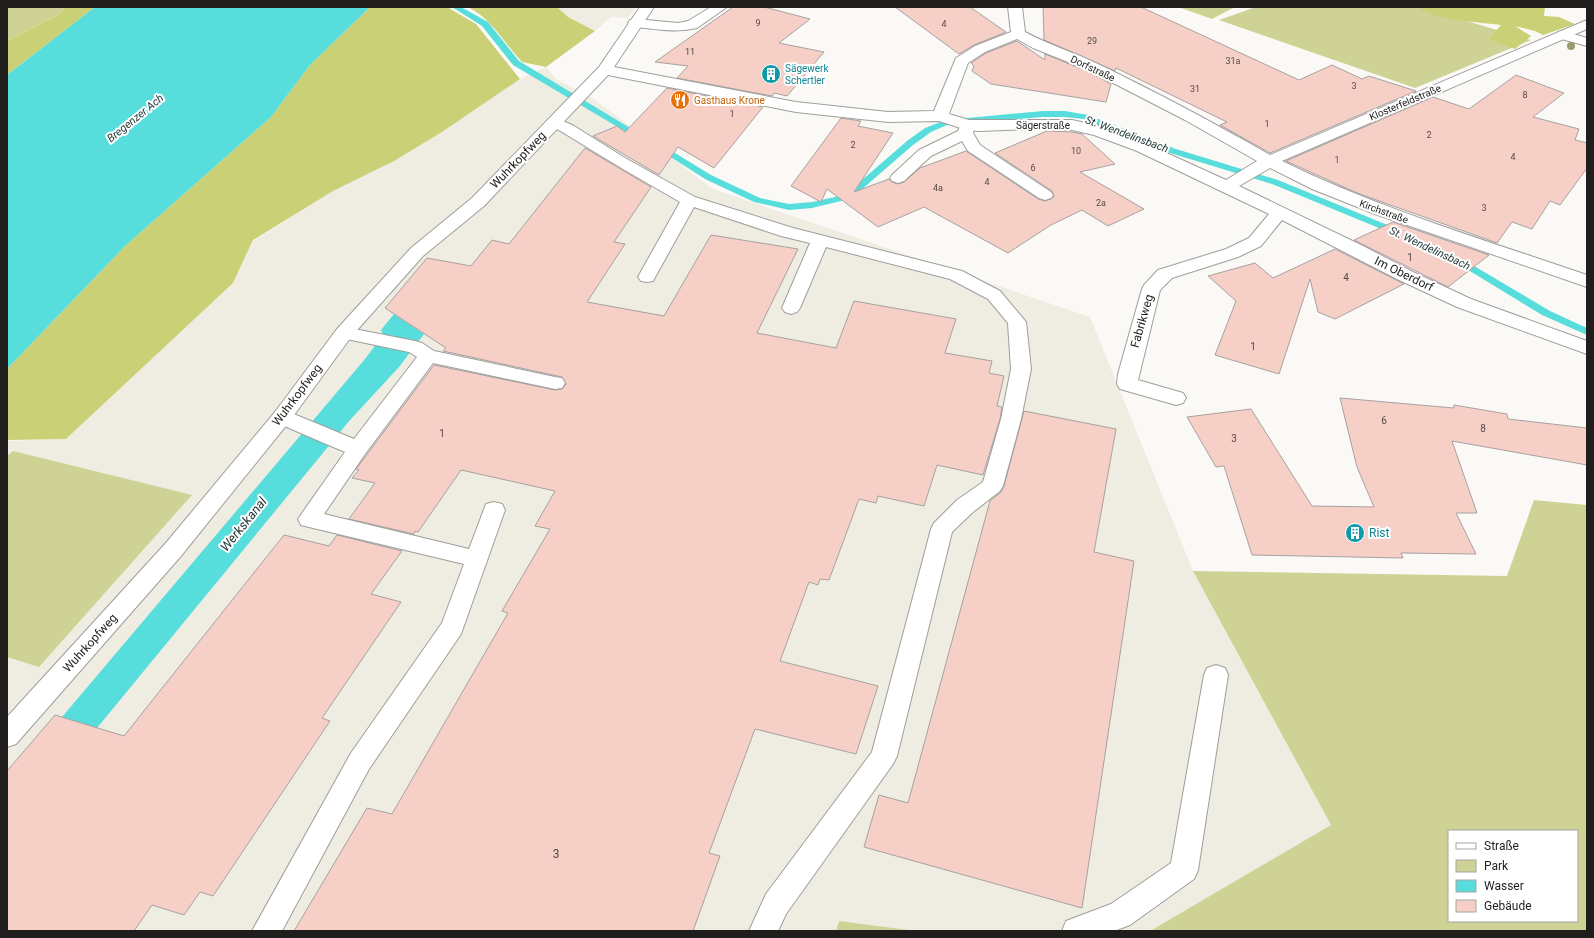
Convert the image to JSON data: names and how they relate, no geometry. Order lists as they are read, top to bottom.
{
  "streets": {
    "street": [
      "Dorfstraße",
      "Klosterfeldstraße",
      "Sägerstraße",
      "Wuhrkopfweg",
      "Kirchstraße",
      "Im Oberdorf",
      "Fabrikweg"
    ]
  },
  "crossings": [
    ["Dorfstraße", "Kirchstraße"],
    ["Klosterfeldstraße", "Sägerstraße"],
    ["Klosterfeldstraße", "Kirchstraße"],
    ["Klosterfeldstraße", "Im Oberdorf"],
    ["Sägerstraße", "Wuhrkopfweg"],
    ["Sägerstraße", "Im Oberdorf"],
    ["Im Oberdorf", "Fabrikweg"]
  ],
  "water": ["Bregenzer Ach", "St. Wendelinsbach", "Werkskanal"],
  "places": {
    "building": ["Sägewerk Schertler", "Rist"],
    "restaurant": ["Gasthaus Krone"]
  },
  "house_numbers": [
    "9",
    "4",
    "29",
    "11",
    "31a",
    "3",
    "31",
    "8",
    "1",
    "1",
    "2",
    "2",
    "10",
    "4",
    "1",
    "6",
    "4",
    "4a",
    "2a",
    "3",
    "1",
    "4",
    "1",
    "6",
    "8",
    "1",
    "3",
    "3"
  ],
  "legend": [
    "Straße",
    "Park",
    "Wasser",
    "Gebäude"
  ]
}
